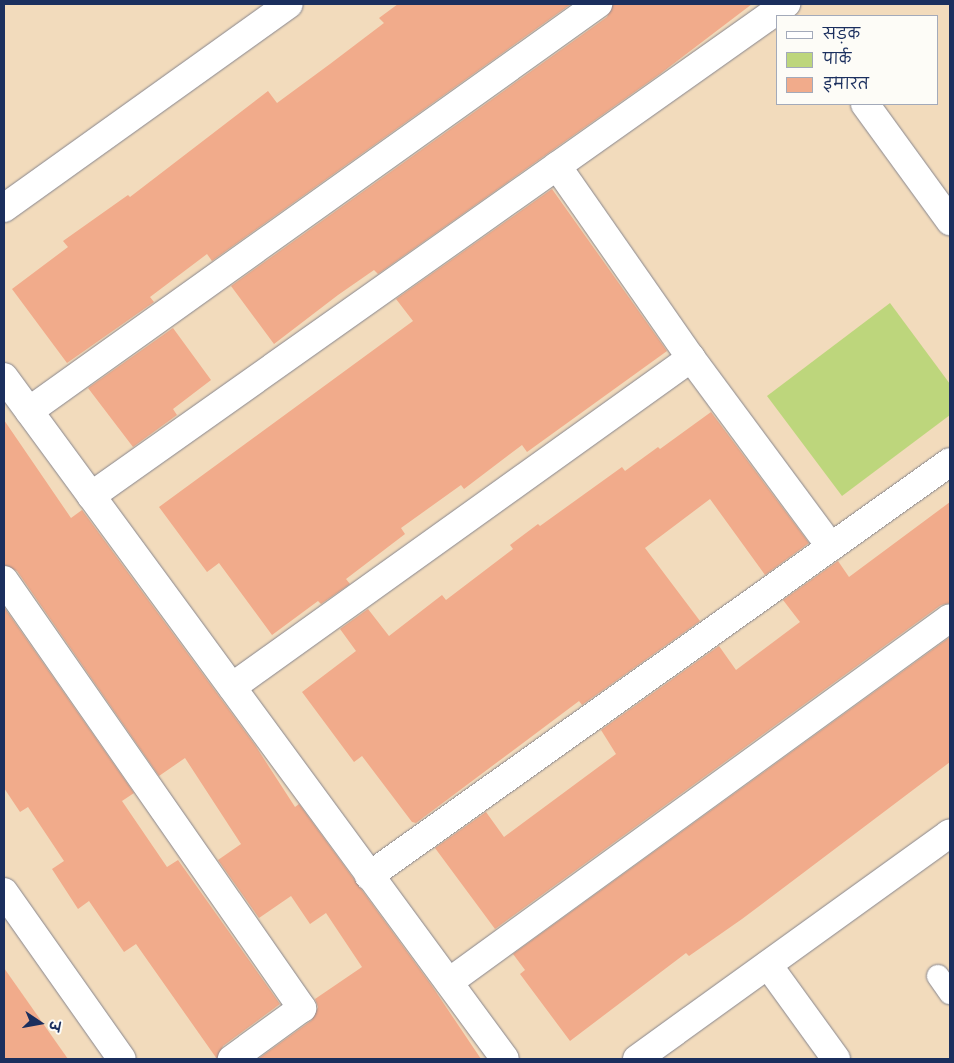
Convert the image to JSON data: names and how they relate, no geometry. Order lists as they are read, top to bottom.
{
  "legend": ["सड़क", "पार्क", "इमारत"],
  "north": "right"
}
